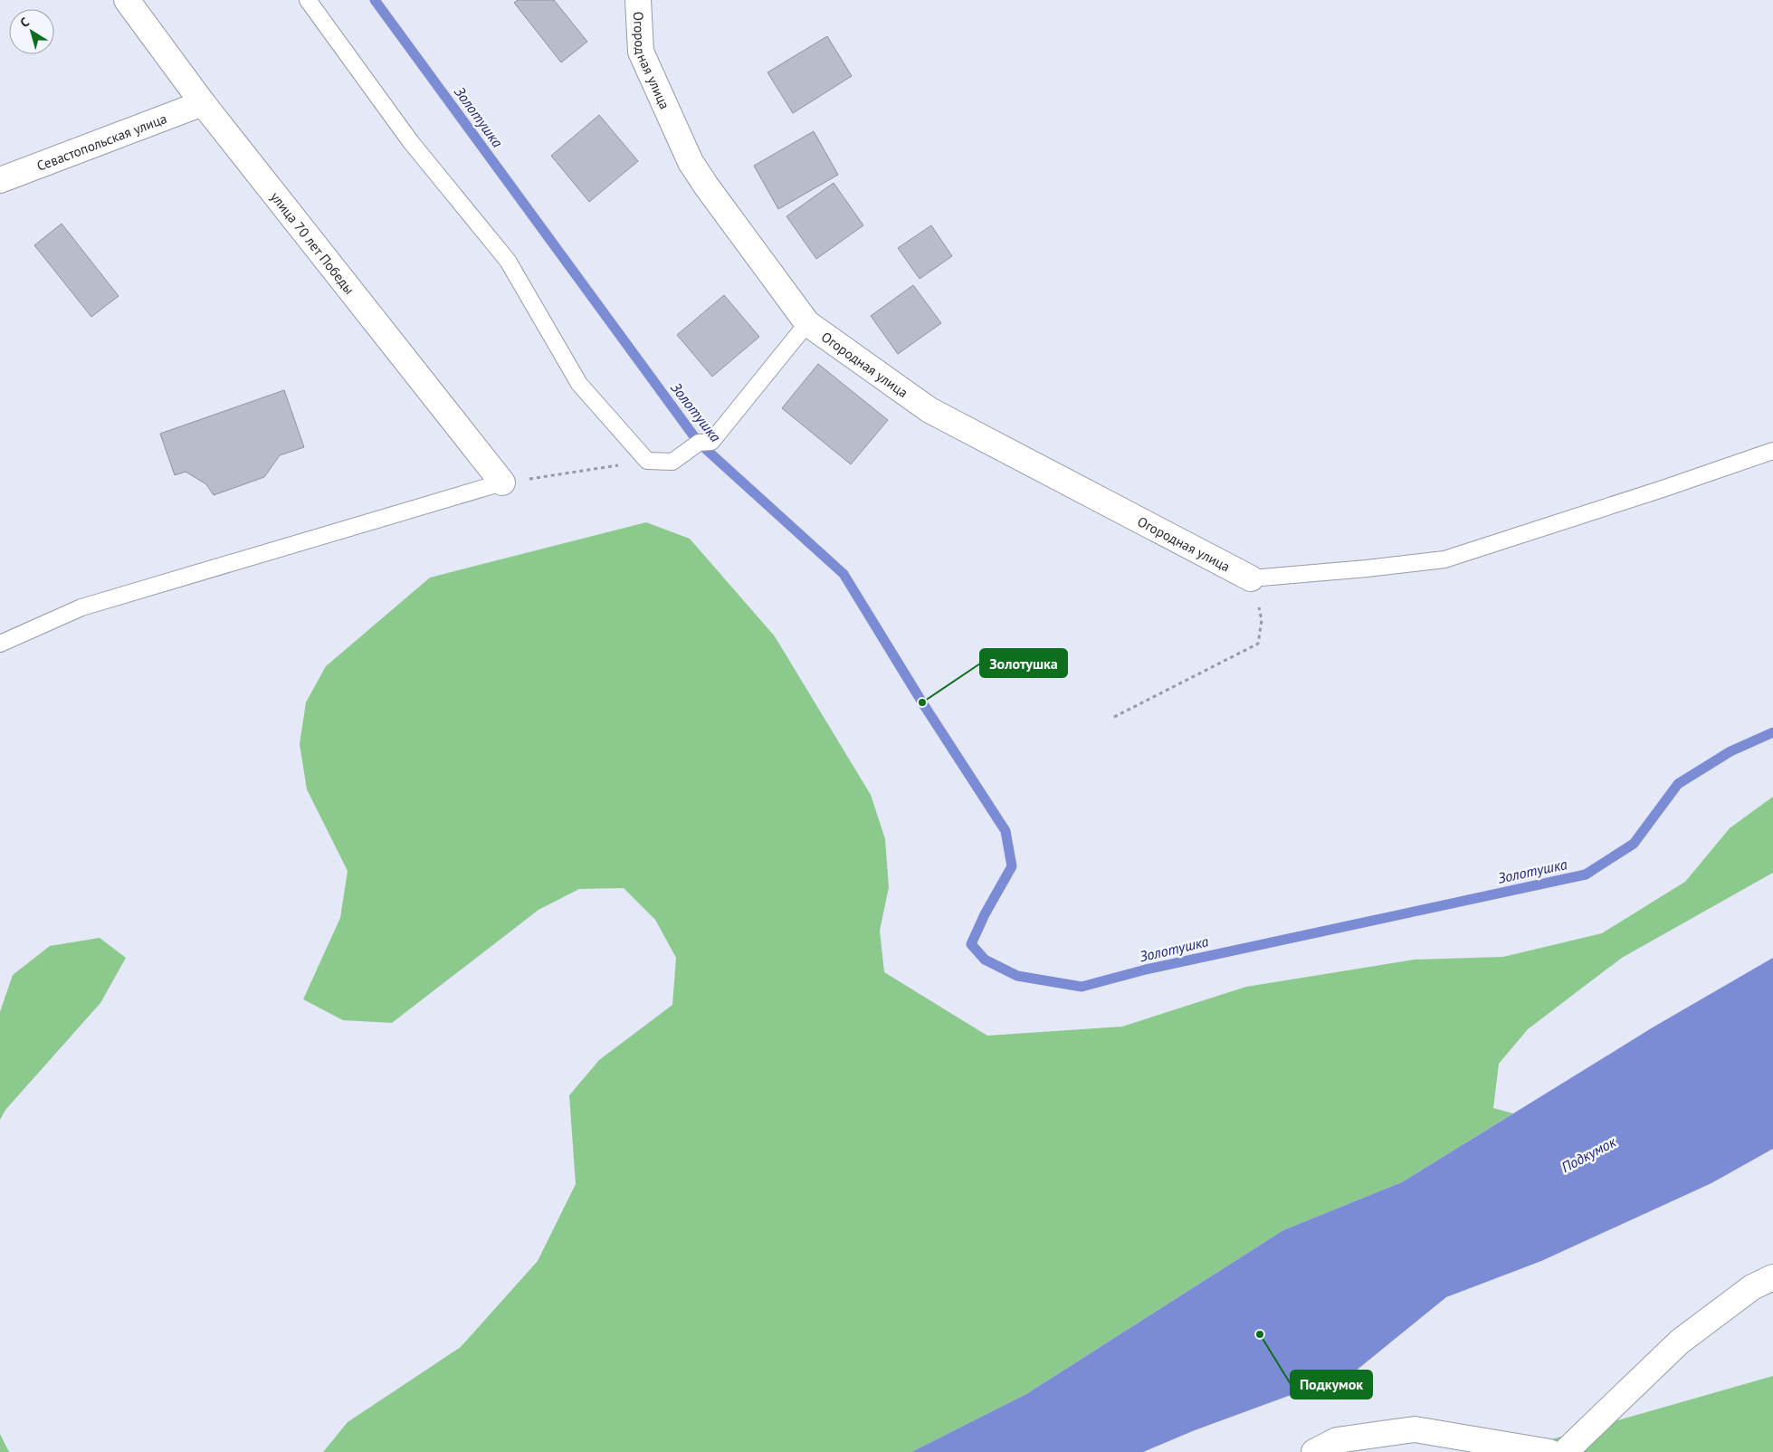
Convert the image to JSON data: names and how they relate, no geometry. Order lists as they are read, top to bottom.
{
  "streets": {
    "street": ["Огородная улица", "Севастопольская улица", "улица 70 лет Победы"]
  },
  "crossings": [
    ["Севастопольская улица", "улица 70 лет Победы"]
  ],
  "water": ["Золотушка", "Подкумок"],
  "places": ["Золотушка", "Подкумок"],
  "north": "top left"
}
